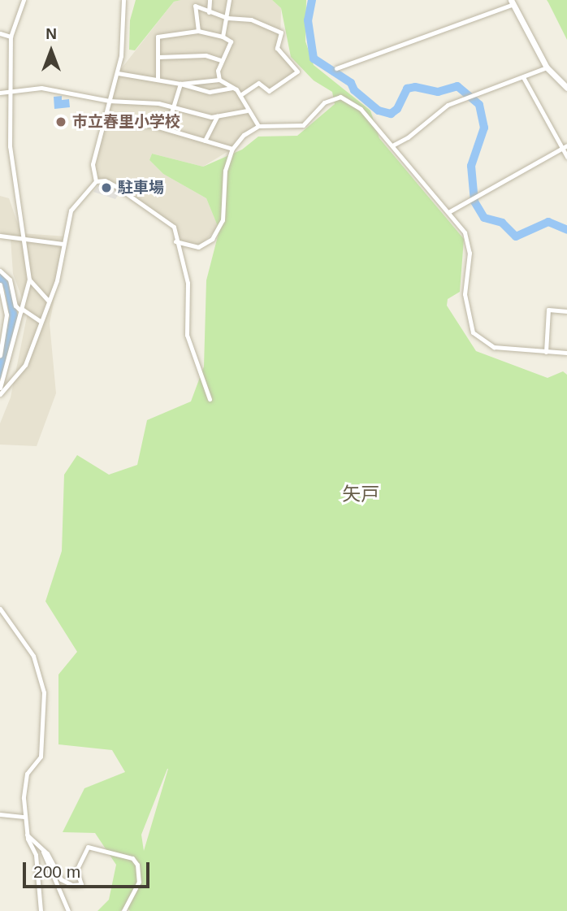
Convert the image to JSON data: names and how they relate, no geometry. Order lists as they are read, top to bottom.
{
  "districts": ["矢戸"],
  "places": ["市立春里小学校", "駐車場"],
  "scale_bar": "200 m",
  "north": "top"
}
